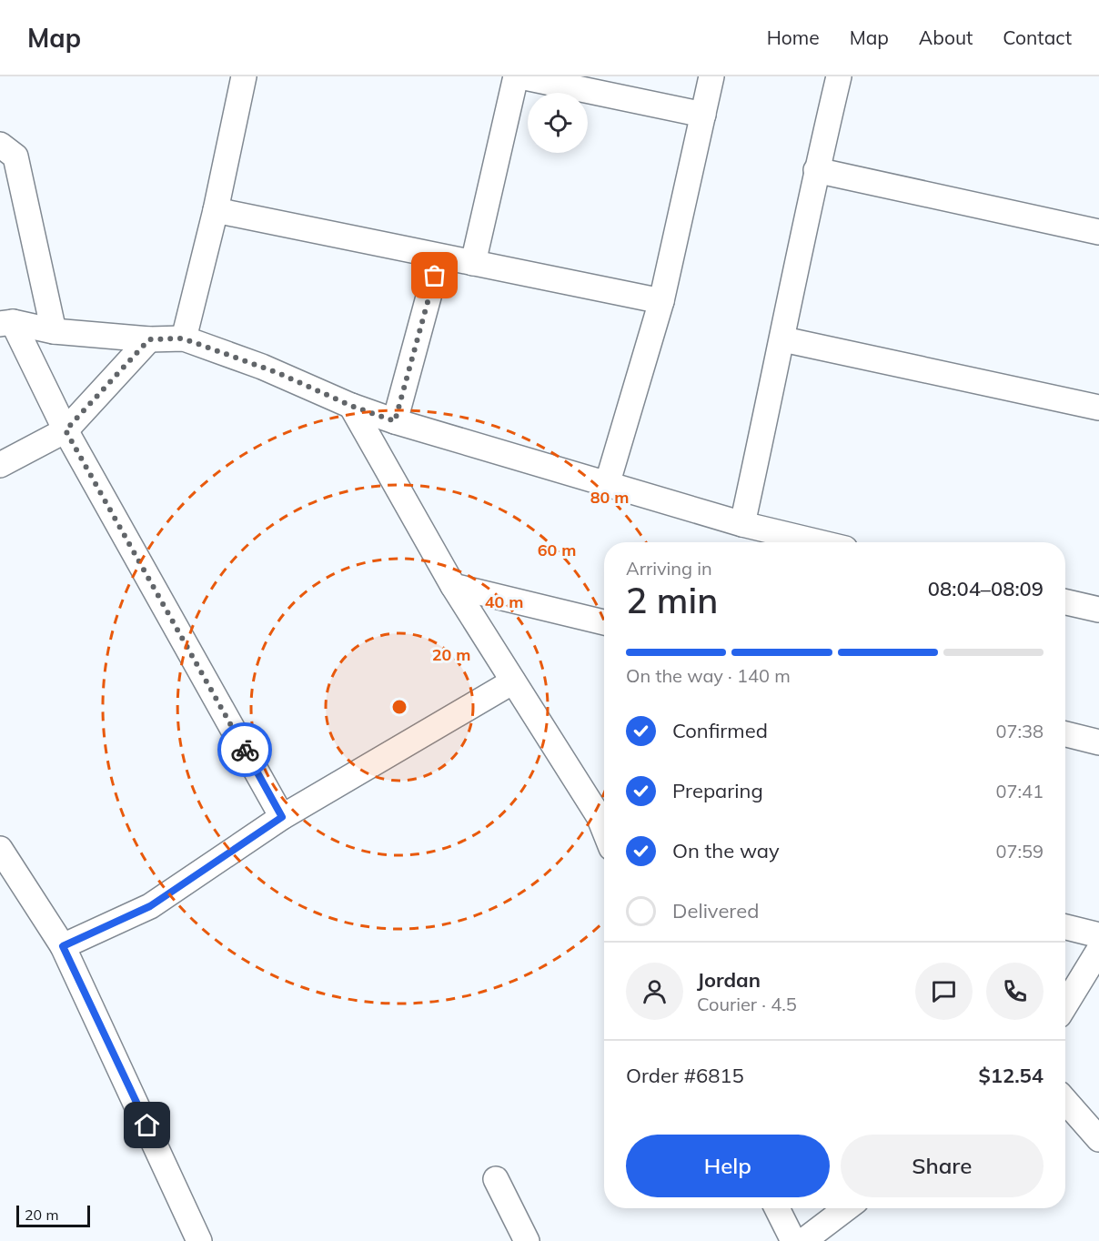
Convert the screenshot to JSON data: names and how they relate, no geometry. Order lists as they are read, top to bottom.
{
  "scale_bar": "20 m",
  "page": {
    "header": "Map",
    "nav": [
      "Home",
      "Map",
      "About",
      "Contact"
    ],
    "heading": ["2 min", "Arriving in", "08:04–08:09"],
    "panel": [
      "Jordan",
      "Courier · 4.5",
      "Order #6815",
      "$12.54"
    ],
    "bar": "On the way · 140 m",
    "list": [
      ["Confirmed", "07:38"],
      ["Preparing", "07:41"],
      ["On the way", "07:59"],
      "Delivered"
    ],
    "buttons": ["Help", "Share"],
    "scale": "20 m"
  },
  "rings": [
    "80 m",
    "60 m",
    "40 m",
    "20 m"
  ]
}
